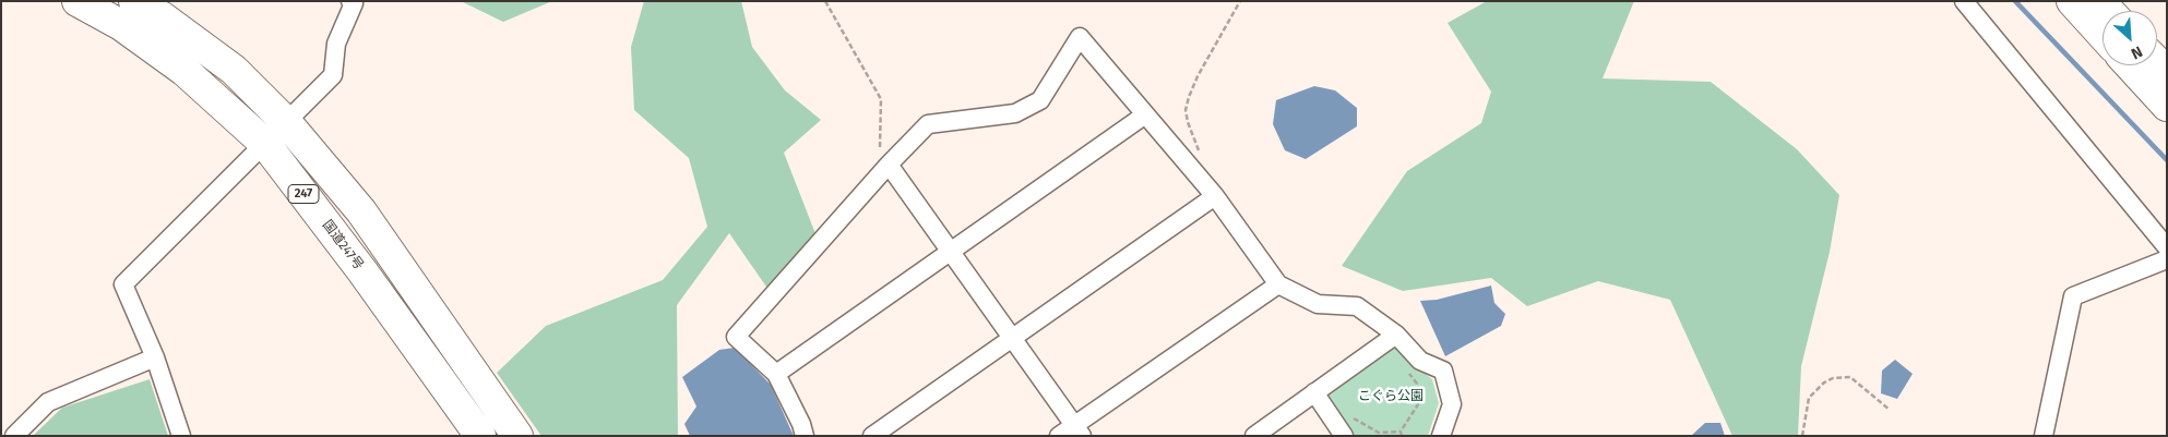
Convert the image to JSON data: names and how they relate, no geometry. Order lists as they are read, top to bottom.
{
  "streets": {
    "highway": ["247", "国道247号"]
  },
  "parks": ["こぐら公園"],
  "north": "bottom right"
}
